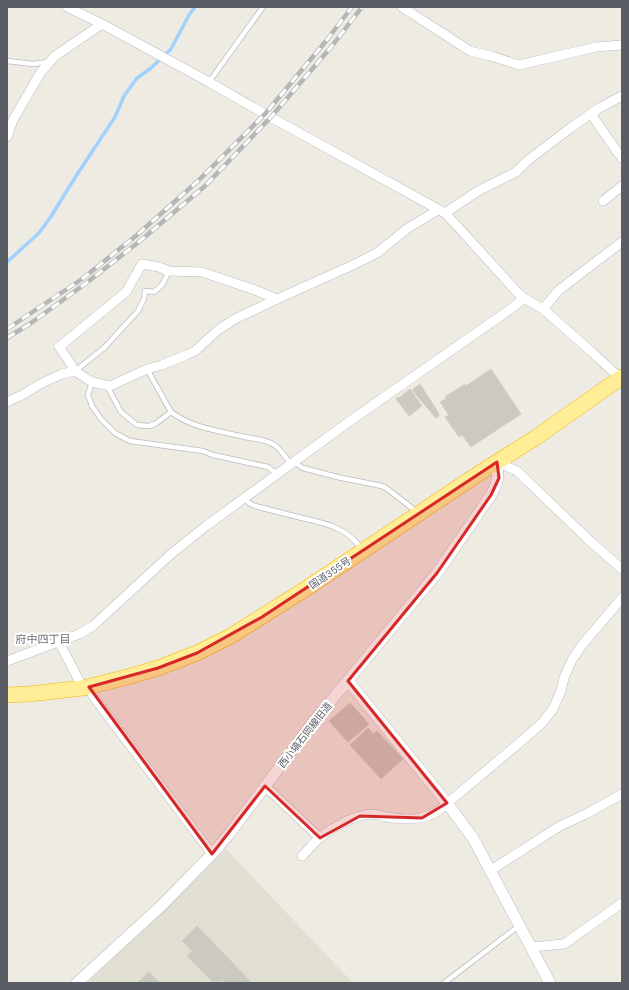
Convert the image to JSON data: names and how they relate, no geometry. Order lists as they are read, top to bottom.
{
  "streets": {
    "highway": ["国道355号"],
    "street": ["西小塙石岡線旧道"]
  },
  "crossings": [
    ["国道355号", "西小塙石岡線旧道"]
  ],
  "districts": ["府中四丁目"]
}
